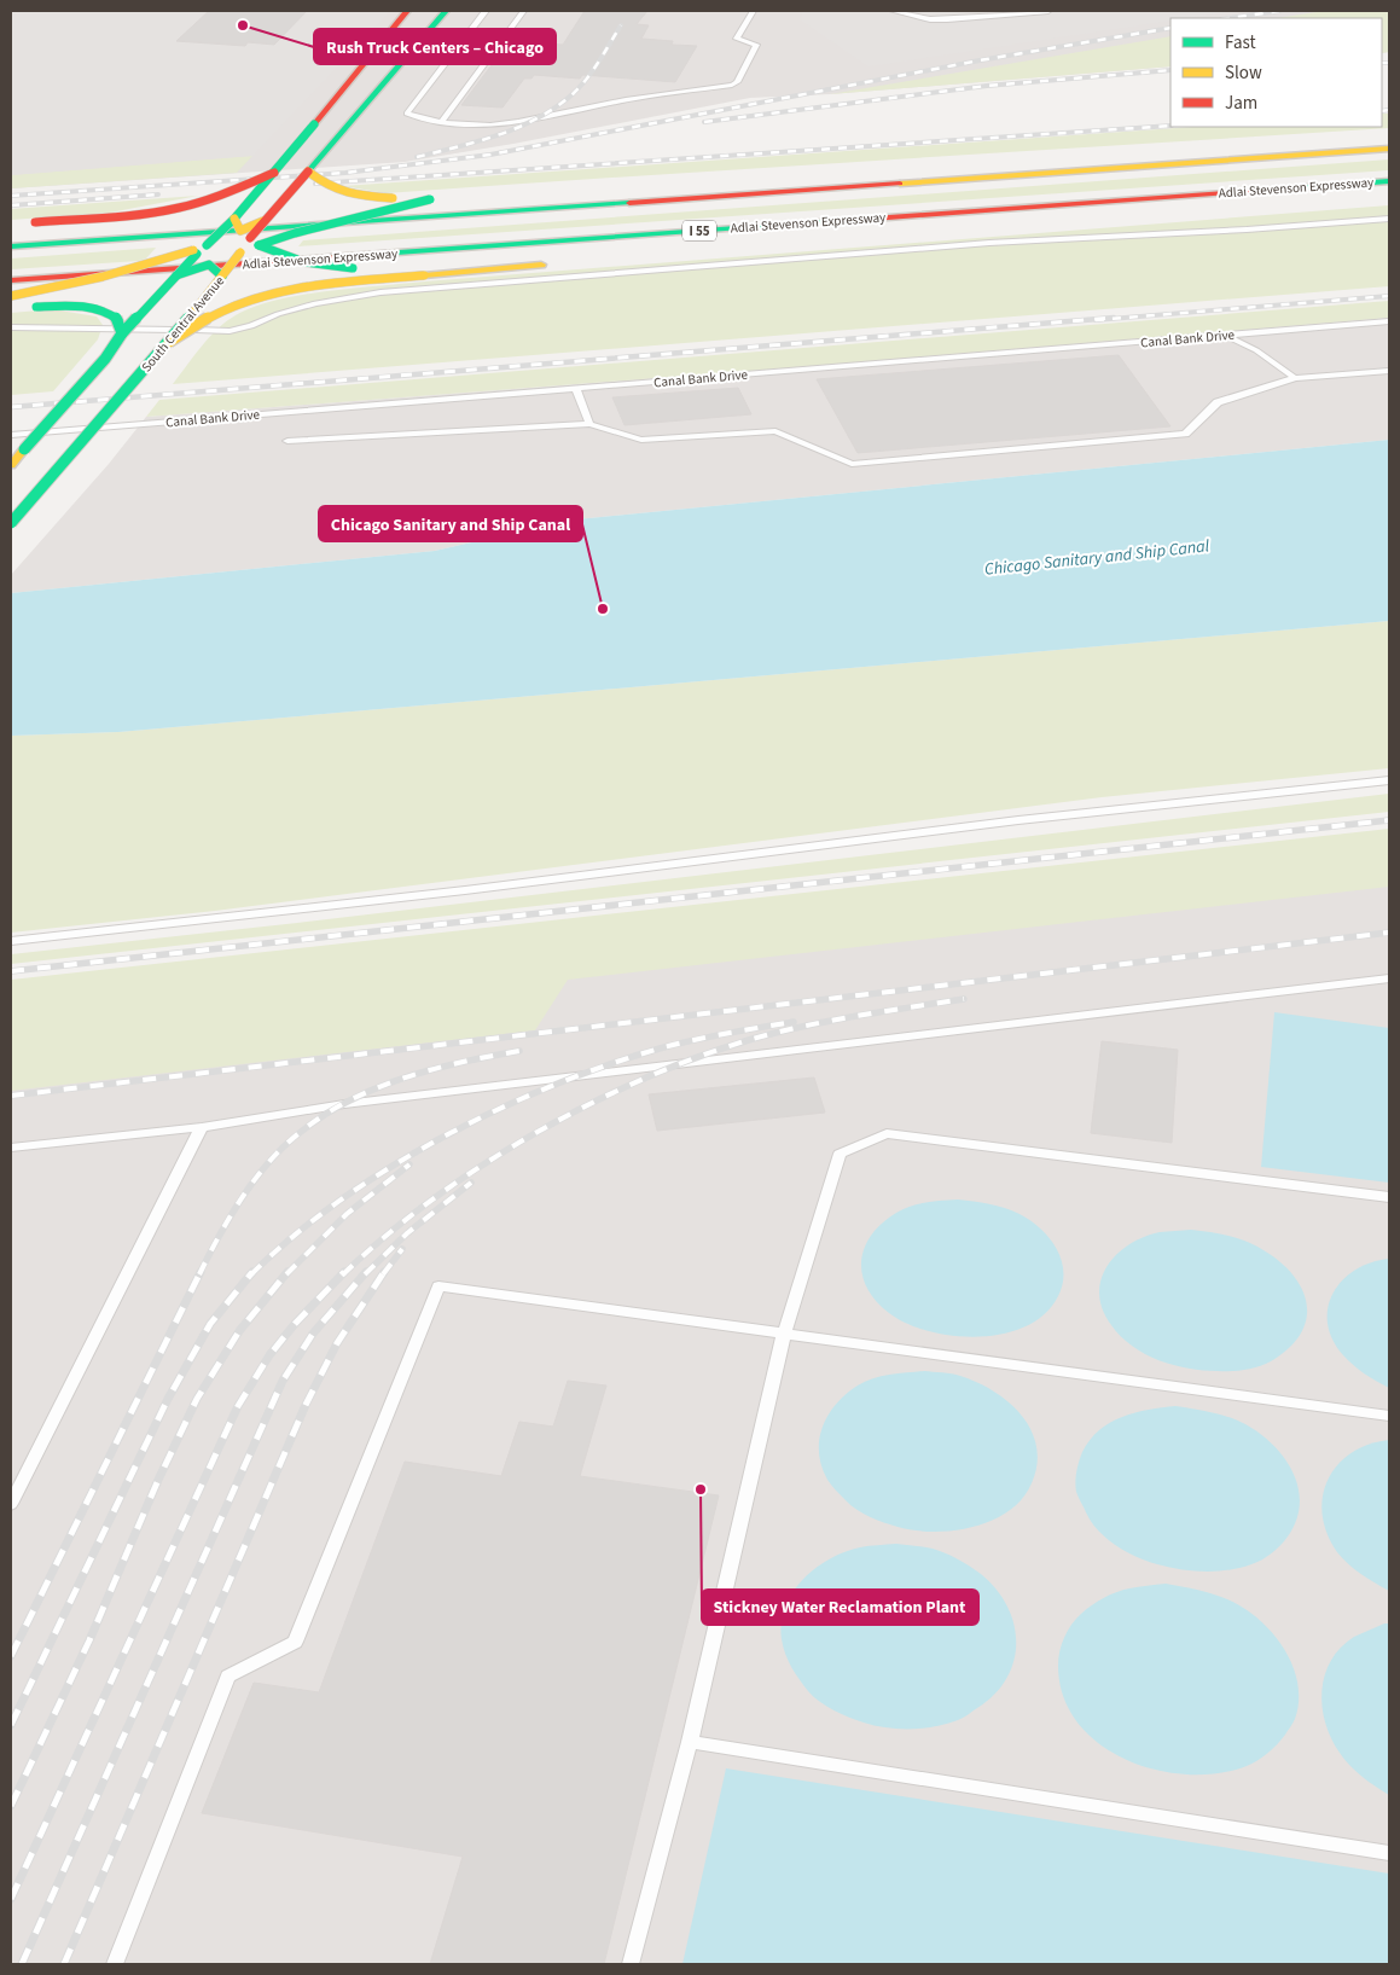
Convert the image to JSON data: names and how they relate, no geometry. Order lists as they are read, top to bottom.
{
  "streets": {
    "main road": ["Adlai Stevenson Expressway", "I 55", "South Central Avenue"],
    "lane": ["Canal Bank Drive"]
  },
  "water": ["Chicago Sanitary and Ship Canal"],
  "places": ["Rush Truck Centers – Chicago", "Chicago Sanitary and Ship Canal", "Stickney Water Reclamation Plant"],
  "legend": ["Fast", "Slow", "Jam"]
}
